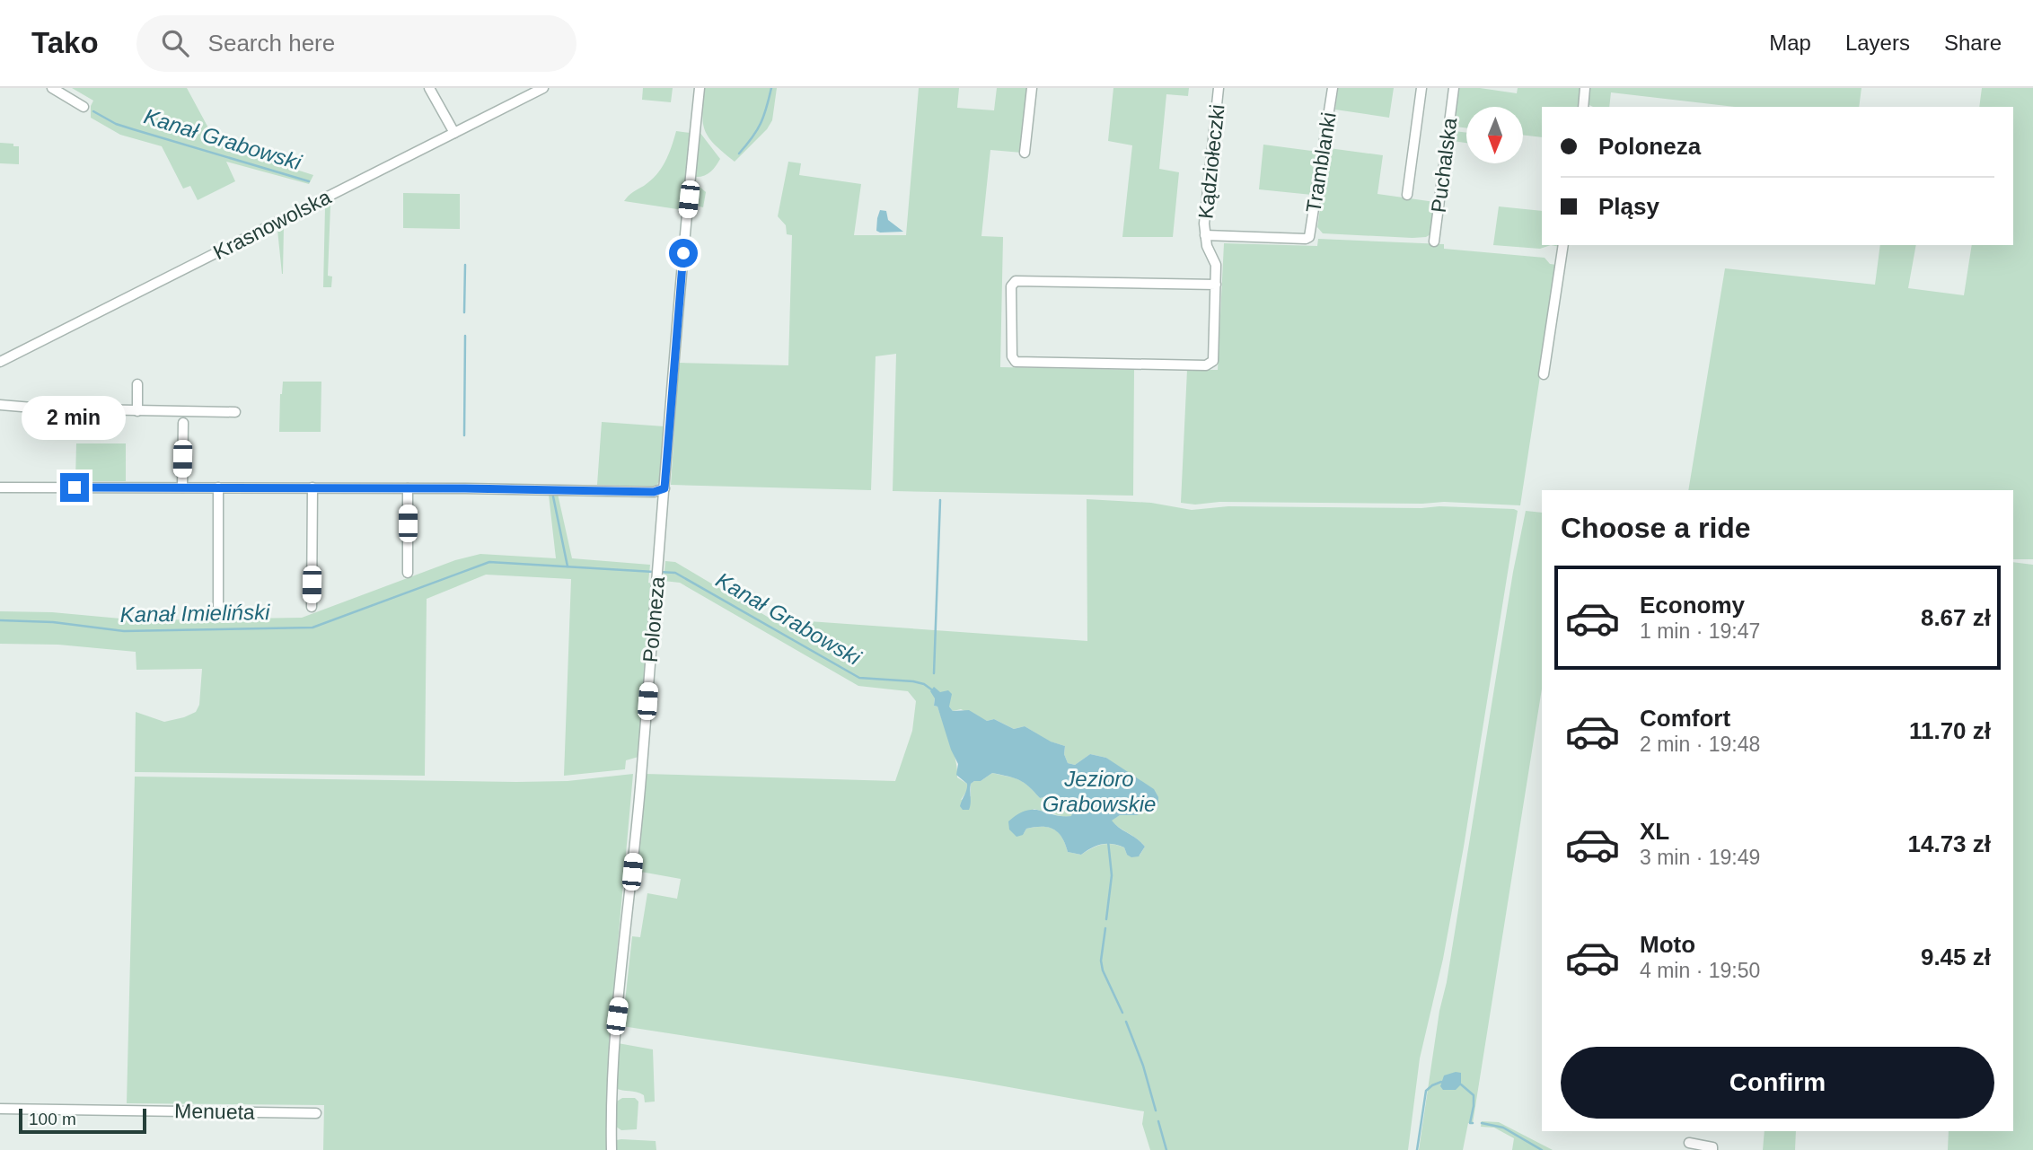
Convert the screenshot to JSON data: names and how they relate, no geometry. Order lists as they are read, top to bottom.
{
  "streets": {
    "street": [
      "Kądziołeczki",
      "Tramblanki",
      "Puchalska",
      "Krasnowolska",
      "Poloneza",
      "Menueta"
    ]
  },
  "crossings": [
    ["Kądziołeczki", "Tramblanki"]
  ],
  "water": ["Kanał Grabowski", "Kanał Imieliński", "Jezioro Grabowskie"],
  "scale_bar": "100 m",
  "north": "bottom",
  "page": {
    "header": "Tako",
    "search": "Search here",
    "nav": ["Map", "Layers", "Share"],
    "banner": ["Poloneza", "Pląsy"],
    "bubble": "2 min",
    "heading": "Choose a ride",
    "list": [
      {
        "name": "Economy",
        "note": "1 min · 19:47",
        "value": "8.67 zł"
      },
      {
        "name": "Comfort",
        "note": "2 min · 19:48",
        "value": "11.70 zł"
      },
      {
        "name": "XL",
        "note": "3 min · 19:49",
        "value": "14.73 zł"
      },
      {
        "name": "Moto",
        "note": "4 min · 19:50",
        "value": "9.45 zł"
      }
    ],
    "buttons": "Confirm",
    "scale": "100 m"
  }
}
